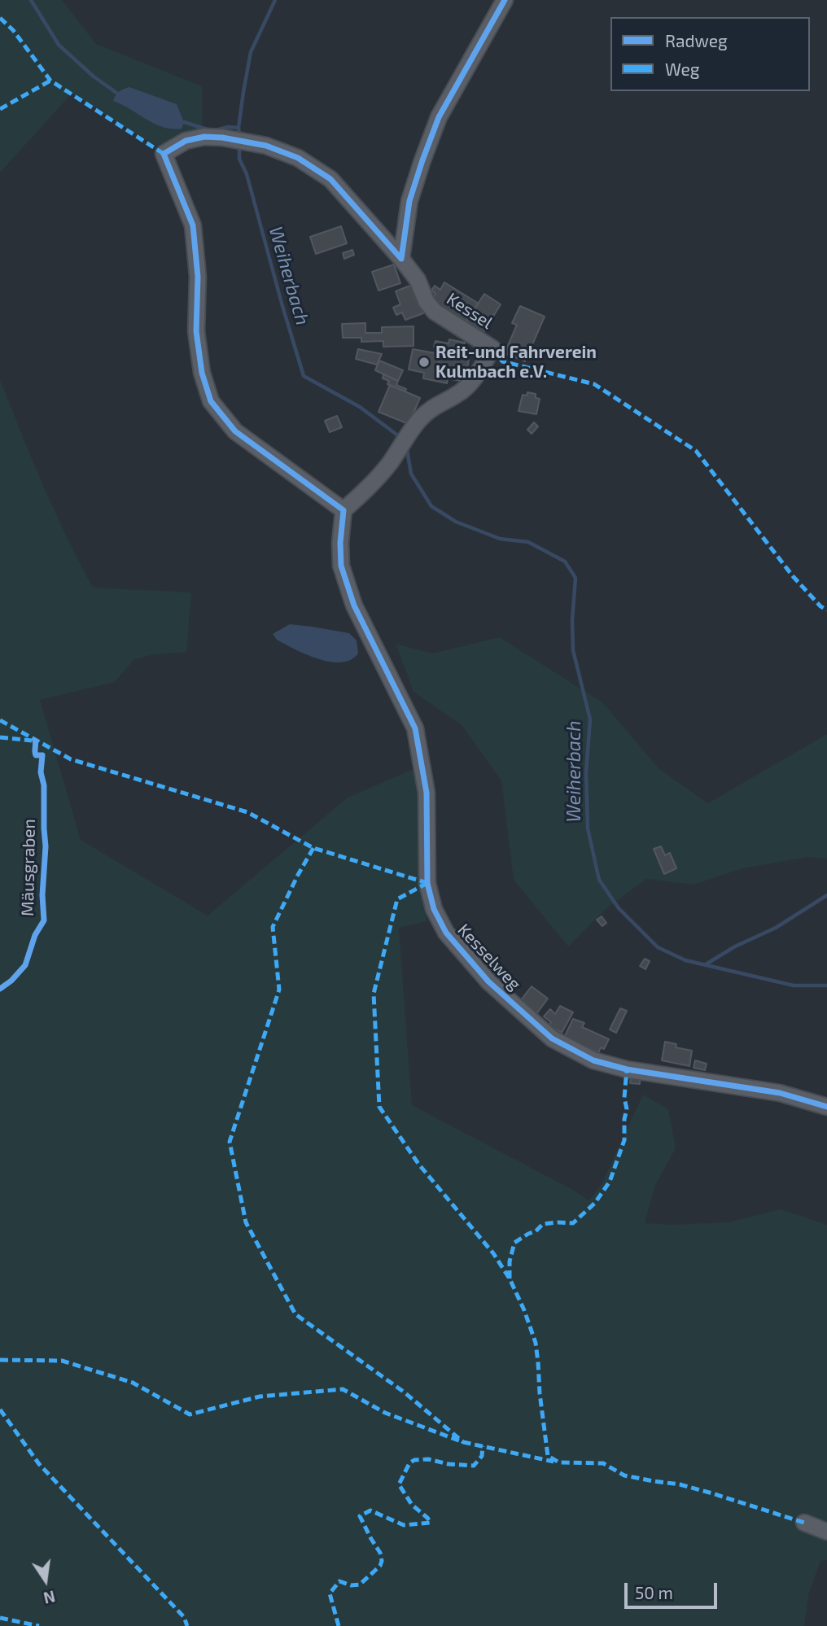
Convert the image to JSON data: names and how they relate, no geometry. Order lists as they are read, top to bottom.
{
  "streets": {
    "street": ["Kessel", "Kesselweg"],
    "cycle path": ["Mäusgraben"]
  },
  "crossings": [
    ["Kessel", "Kesselweg"]
  ],
  "water": ["Weiherbach"],
  "places": ["Reit-und Fahrverein Kulmbach e.V."],
  "legend": ["Radweg", "Weg"],
  "scale_bar": "50 m",
  "north": "bottom"
}
